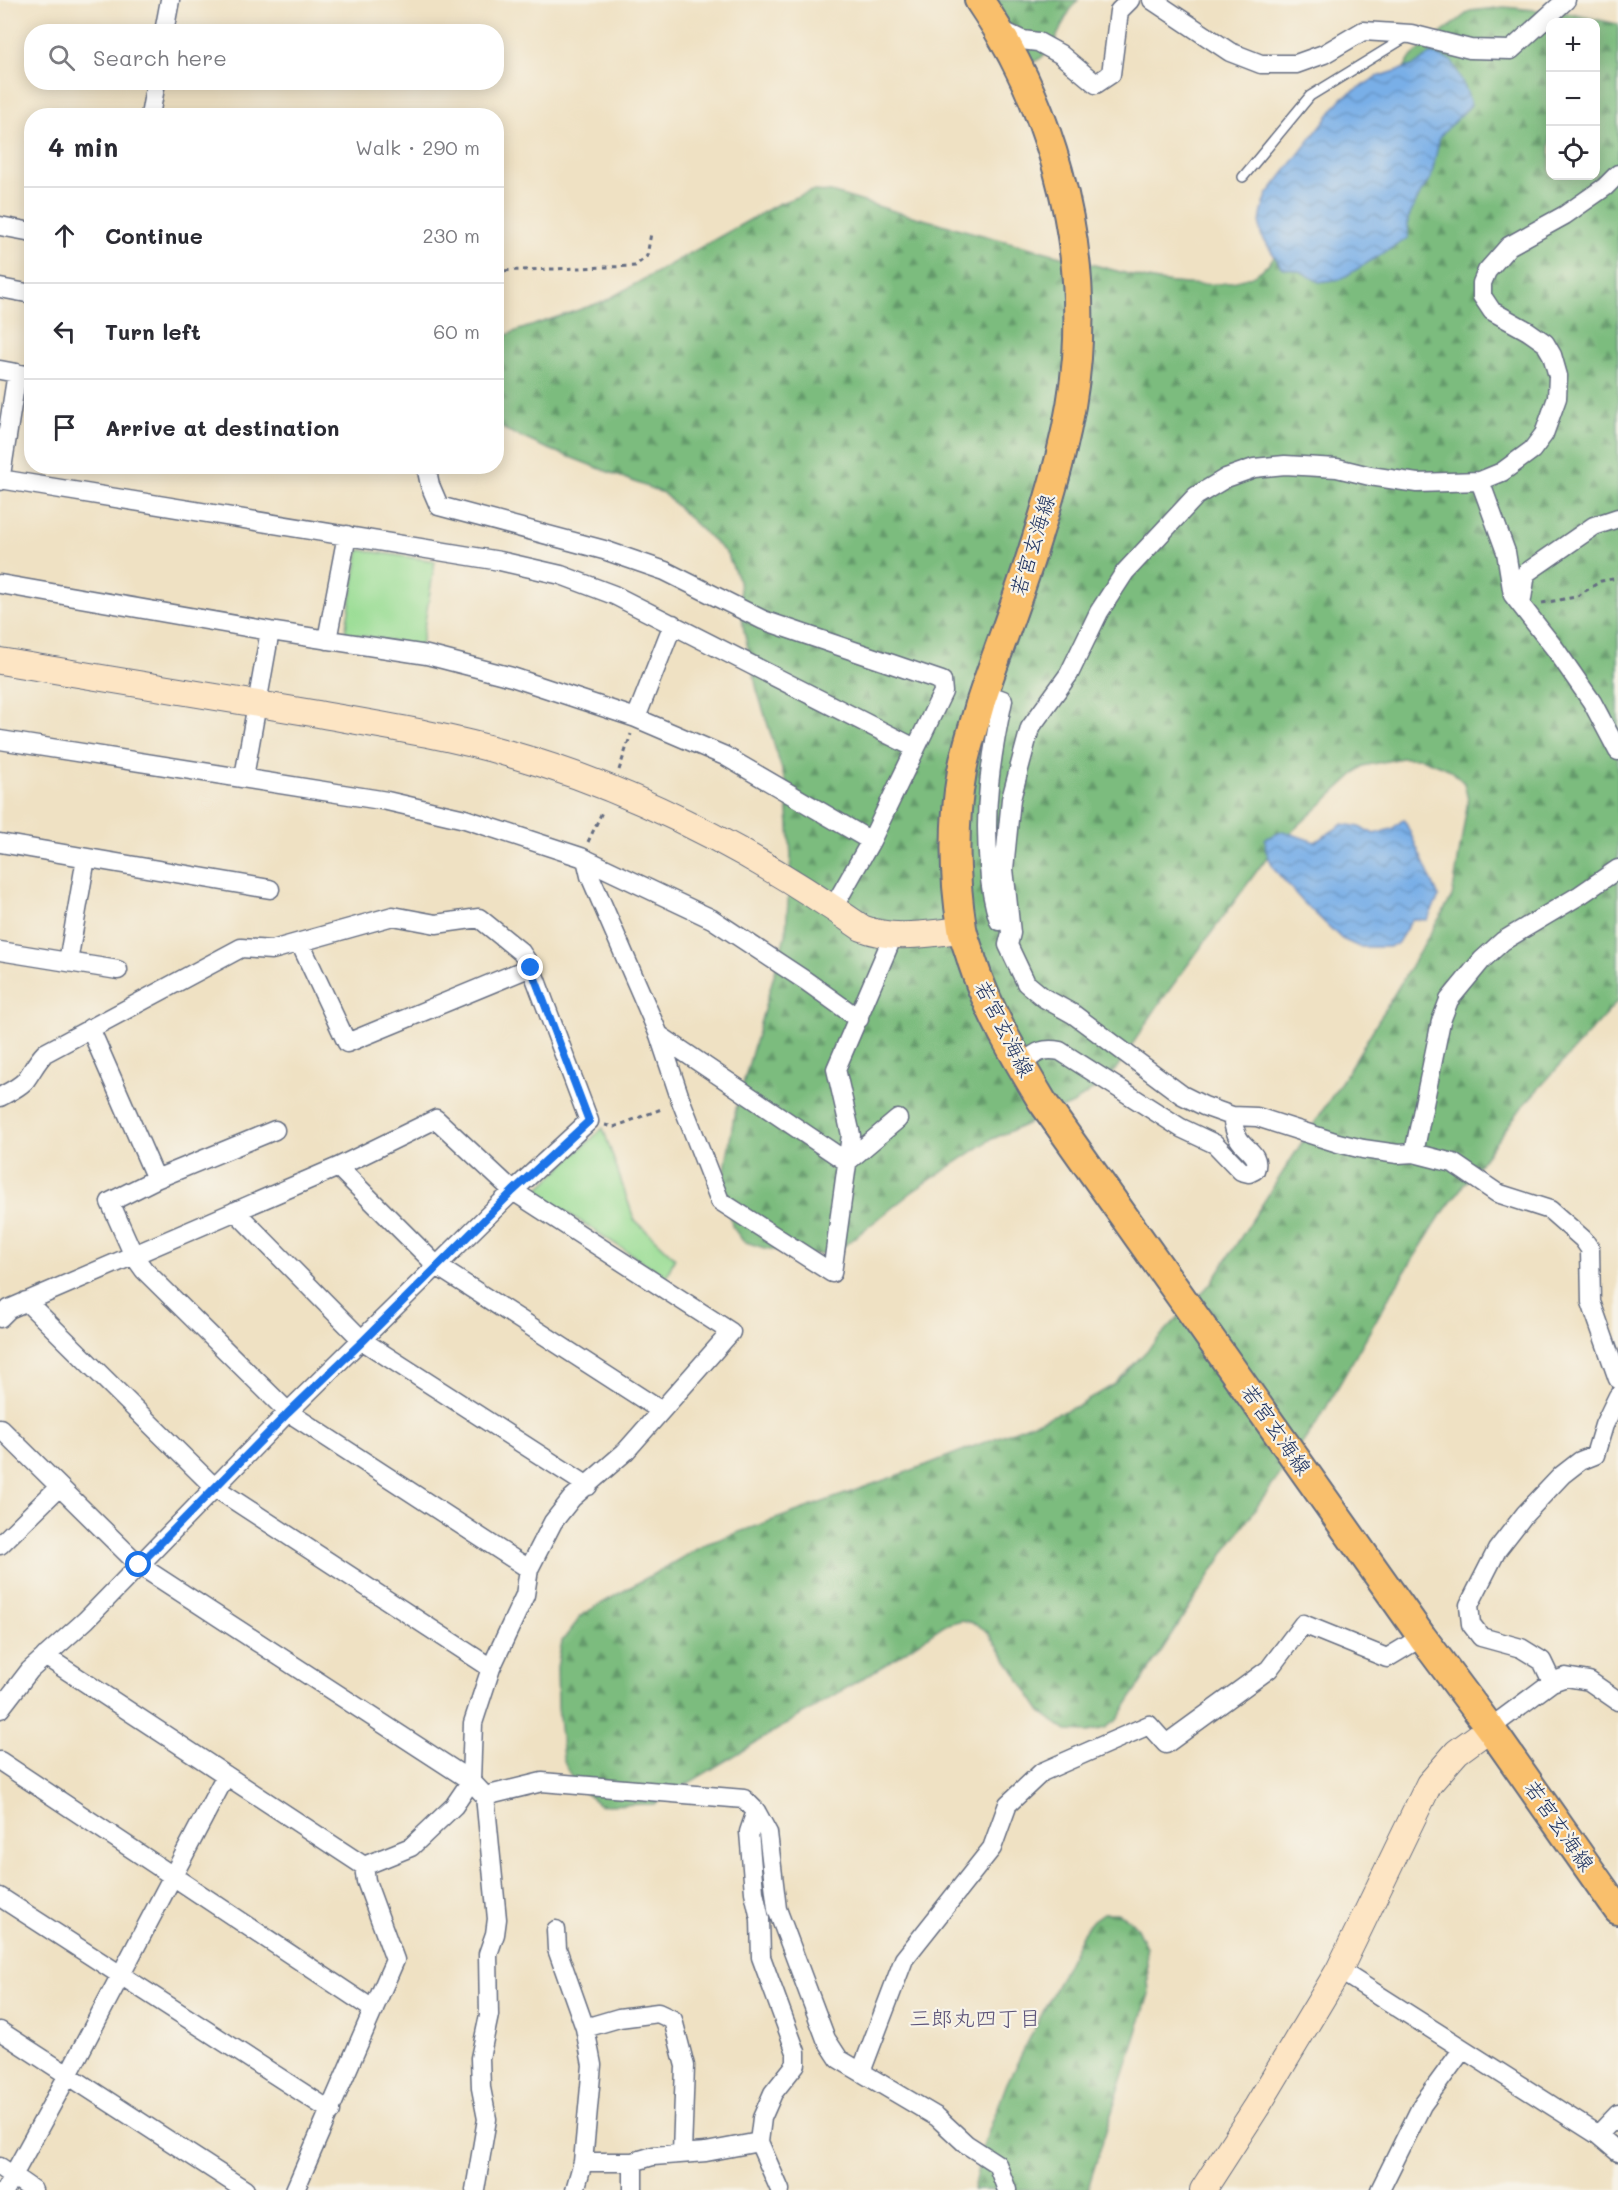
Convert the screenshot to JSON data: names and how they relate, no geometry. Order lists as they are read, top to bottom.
{
  "streets": {
    "main road": ["若宮玄海線"]
  },
  "districts": ["三郎丸四丁目"],
  "page": {
    "map_buttons": ["+", "−"],
    "search": "Search here",
    "heading": ["4 min", "Walk · 290 m"],
    "list": [
      ["Continue", "230 m"],
      ["Turn left", "60 m"],
      "Arrive at destination"
    ]
  }
}
